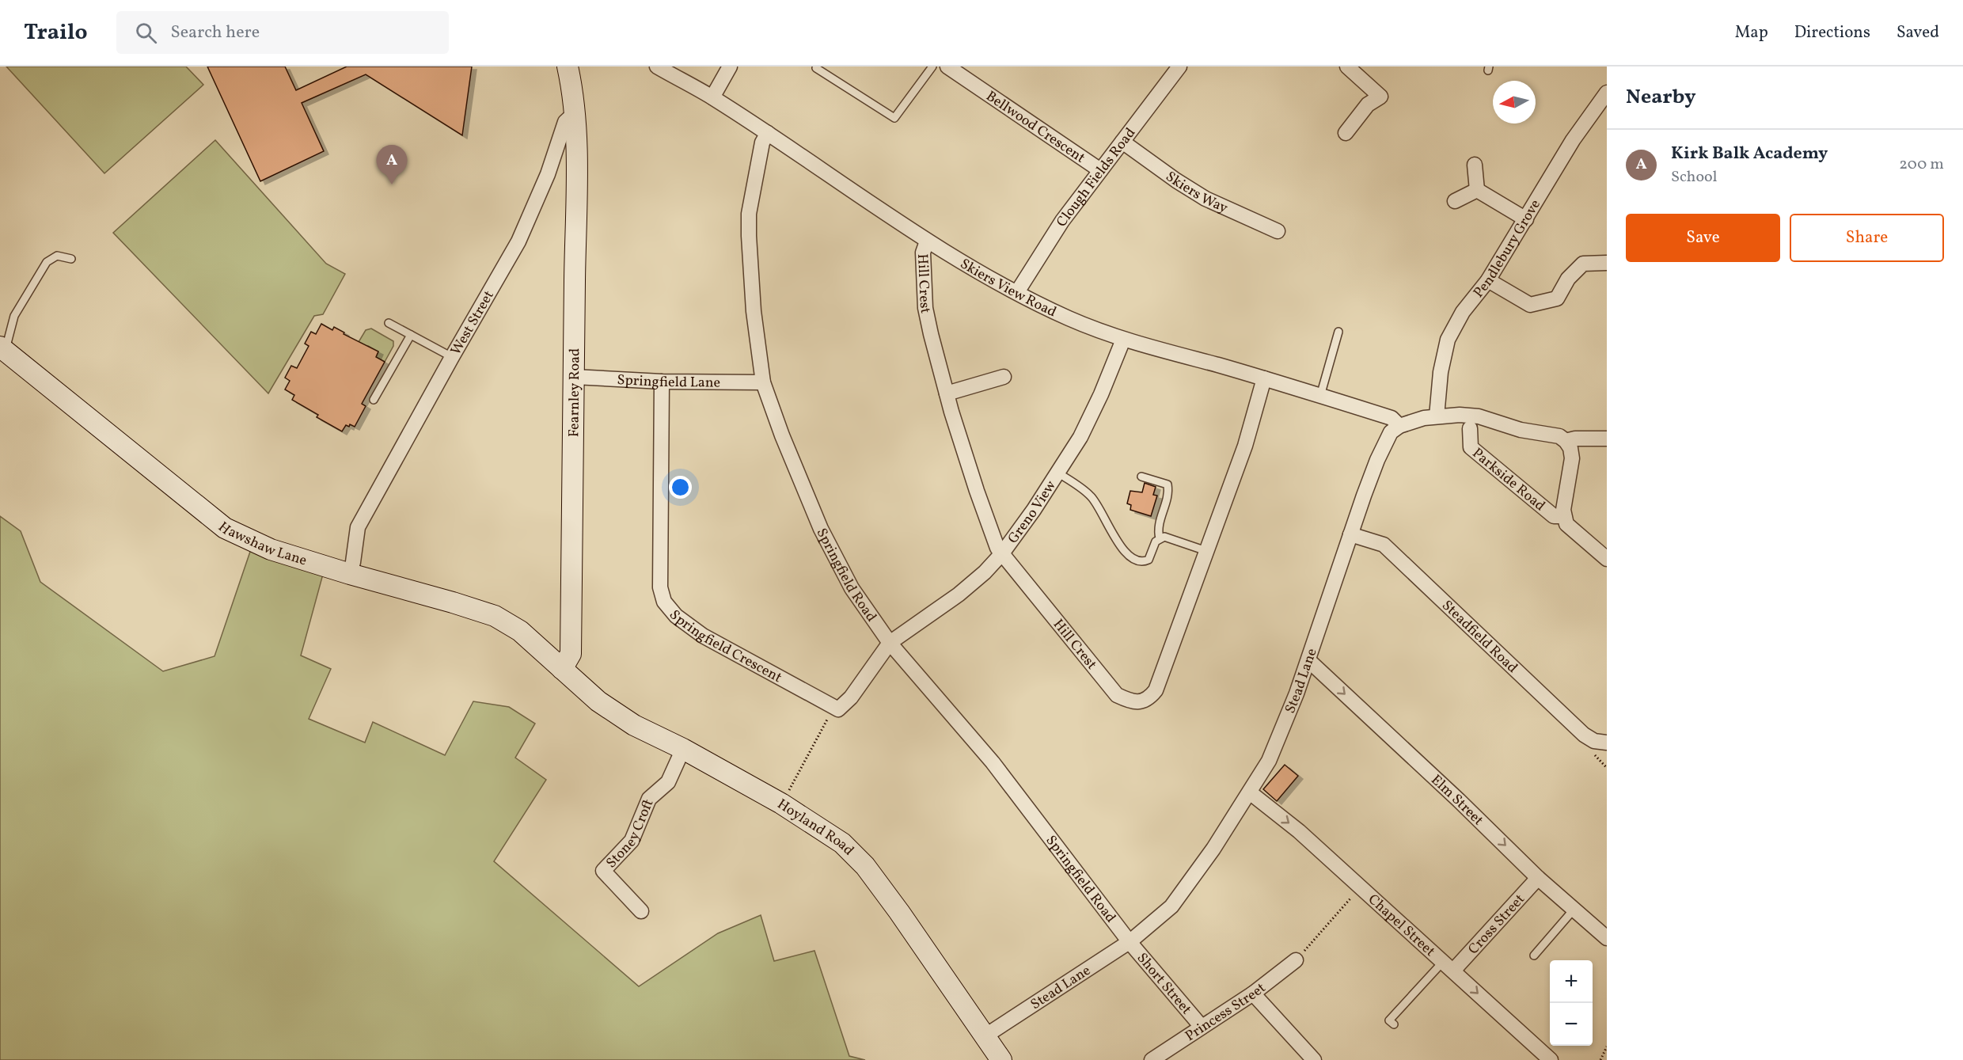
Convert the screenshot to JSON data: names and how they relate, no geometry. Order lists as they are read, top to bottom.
{
  "streets": {
    "main road": ["Fearnley Road", "Hawshaw Lane", "Hoyland Road"],
    "street": [
      "Bellwood Crescent",
      "Clough Fields Road",
      "Skiers Way",
      "Pendlebury Grove",
      "Hill Crest",
      "Skiers View Road",
      "West Street",
      "Springfield Lane",
      "Parkside Road",
      "Greno View",
      "Springfield Road",
      "Steadfield Road",
      "Springfield Crescent",
      "Stead Lane",
      "Elm Street",
      "Stoney Croft",
      "Cross Street",
      "Chapel Street",
      "Short Street",
      "Princess Street"
    ]
  },
  "crossings": [
    ["Bellwood Crescent", "Clough Fields Road"],
    ["Clough Fields Road", "Skiers Way"],
    ["Clough Fields Road", "Skiers View Road"],
    ["Pendlebury Grove", "Stead Lane"],
    ["Hill Crest", "Skiers View Road"],
    ["Hill Crest", "Greno View"],
    ["Skiers View Road", "Greno View"],
    ["Skiers View Road", "Springfield Road"],
    ["Skiers View Road", "Stead Lane"],
    ["West Street", "Fearnley Road"],
    ["West Street", "Hawshaw Lane"],
    ["Springfield Lane", "Fearnley Road"],
    ["Springfield Lane", "Springfield Road"],
    ["Springfield Lane", "Springfield Crescent"],
    ["Fearnley Road", "Hawshaw Lane"],
    ["Fearnley Road", "Hoyland Road"],
    ["Parkside Road", "Stead Lane"],
    ["Greno View", "Springfield Road"],
    ["Hawshaw Lane", "Hoyland Road"],
    ["Springfield Road", "Stead Lane"],
    ["Springfield Road", "Short Street"],
    ["Steadfield Road", "Stead Lane"],
    ["Stead Lane", "Elm Street"],
    ["Stead Lane", "Hoyland Road"],
    ["Stead Lane", "Chapel Street"],
    ["Stead Lane", "Short Street"],
    ["Elm Street", "Cross Street"],
    ["Hoyland Road", "Stoney Croft"],
    ["Cross Street", "Chapel Street"],
    ["Short Street", "Princess Street"]
  ],
  "one_way": ["Elm Street", "Chapel Street"],
  "north": "left",
  "page": {
    "header": "Trailo",
    "search": "Search here",
    "nav": ["Map", "Directions", "Saved"],
    "heading": "Nearby",
    "list": [
      {
        "mark": "A",
        "name": "Kirk Balk Academy",
        "note": "School",
        "value": "200 m"
      }
    ],
    "pins": "A",
    "buttons": ["Save", "Share"],
    "map_buttons": ["+", "−"]
  }
}
